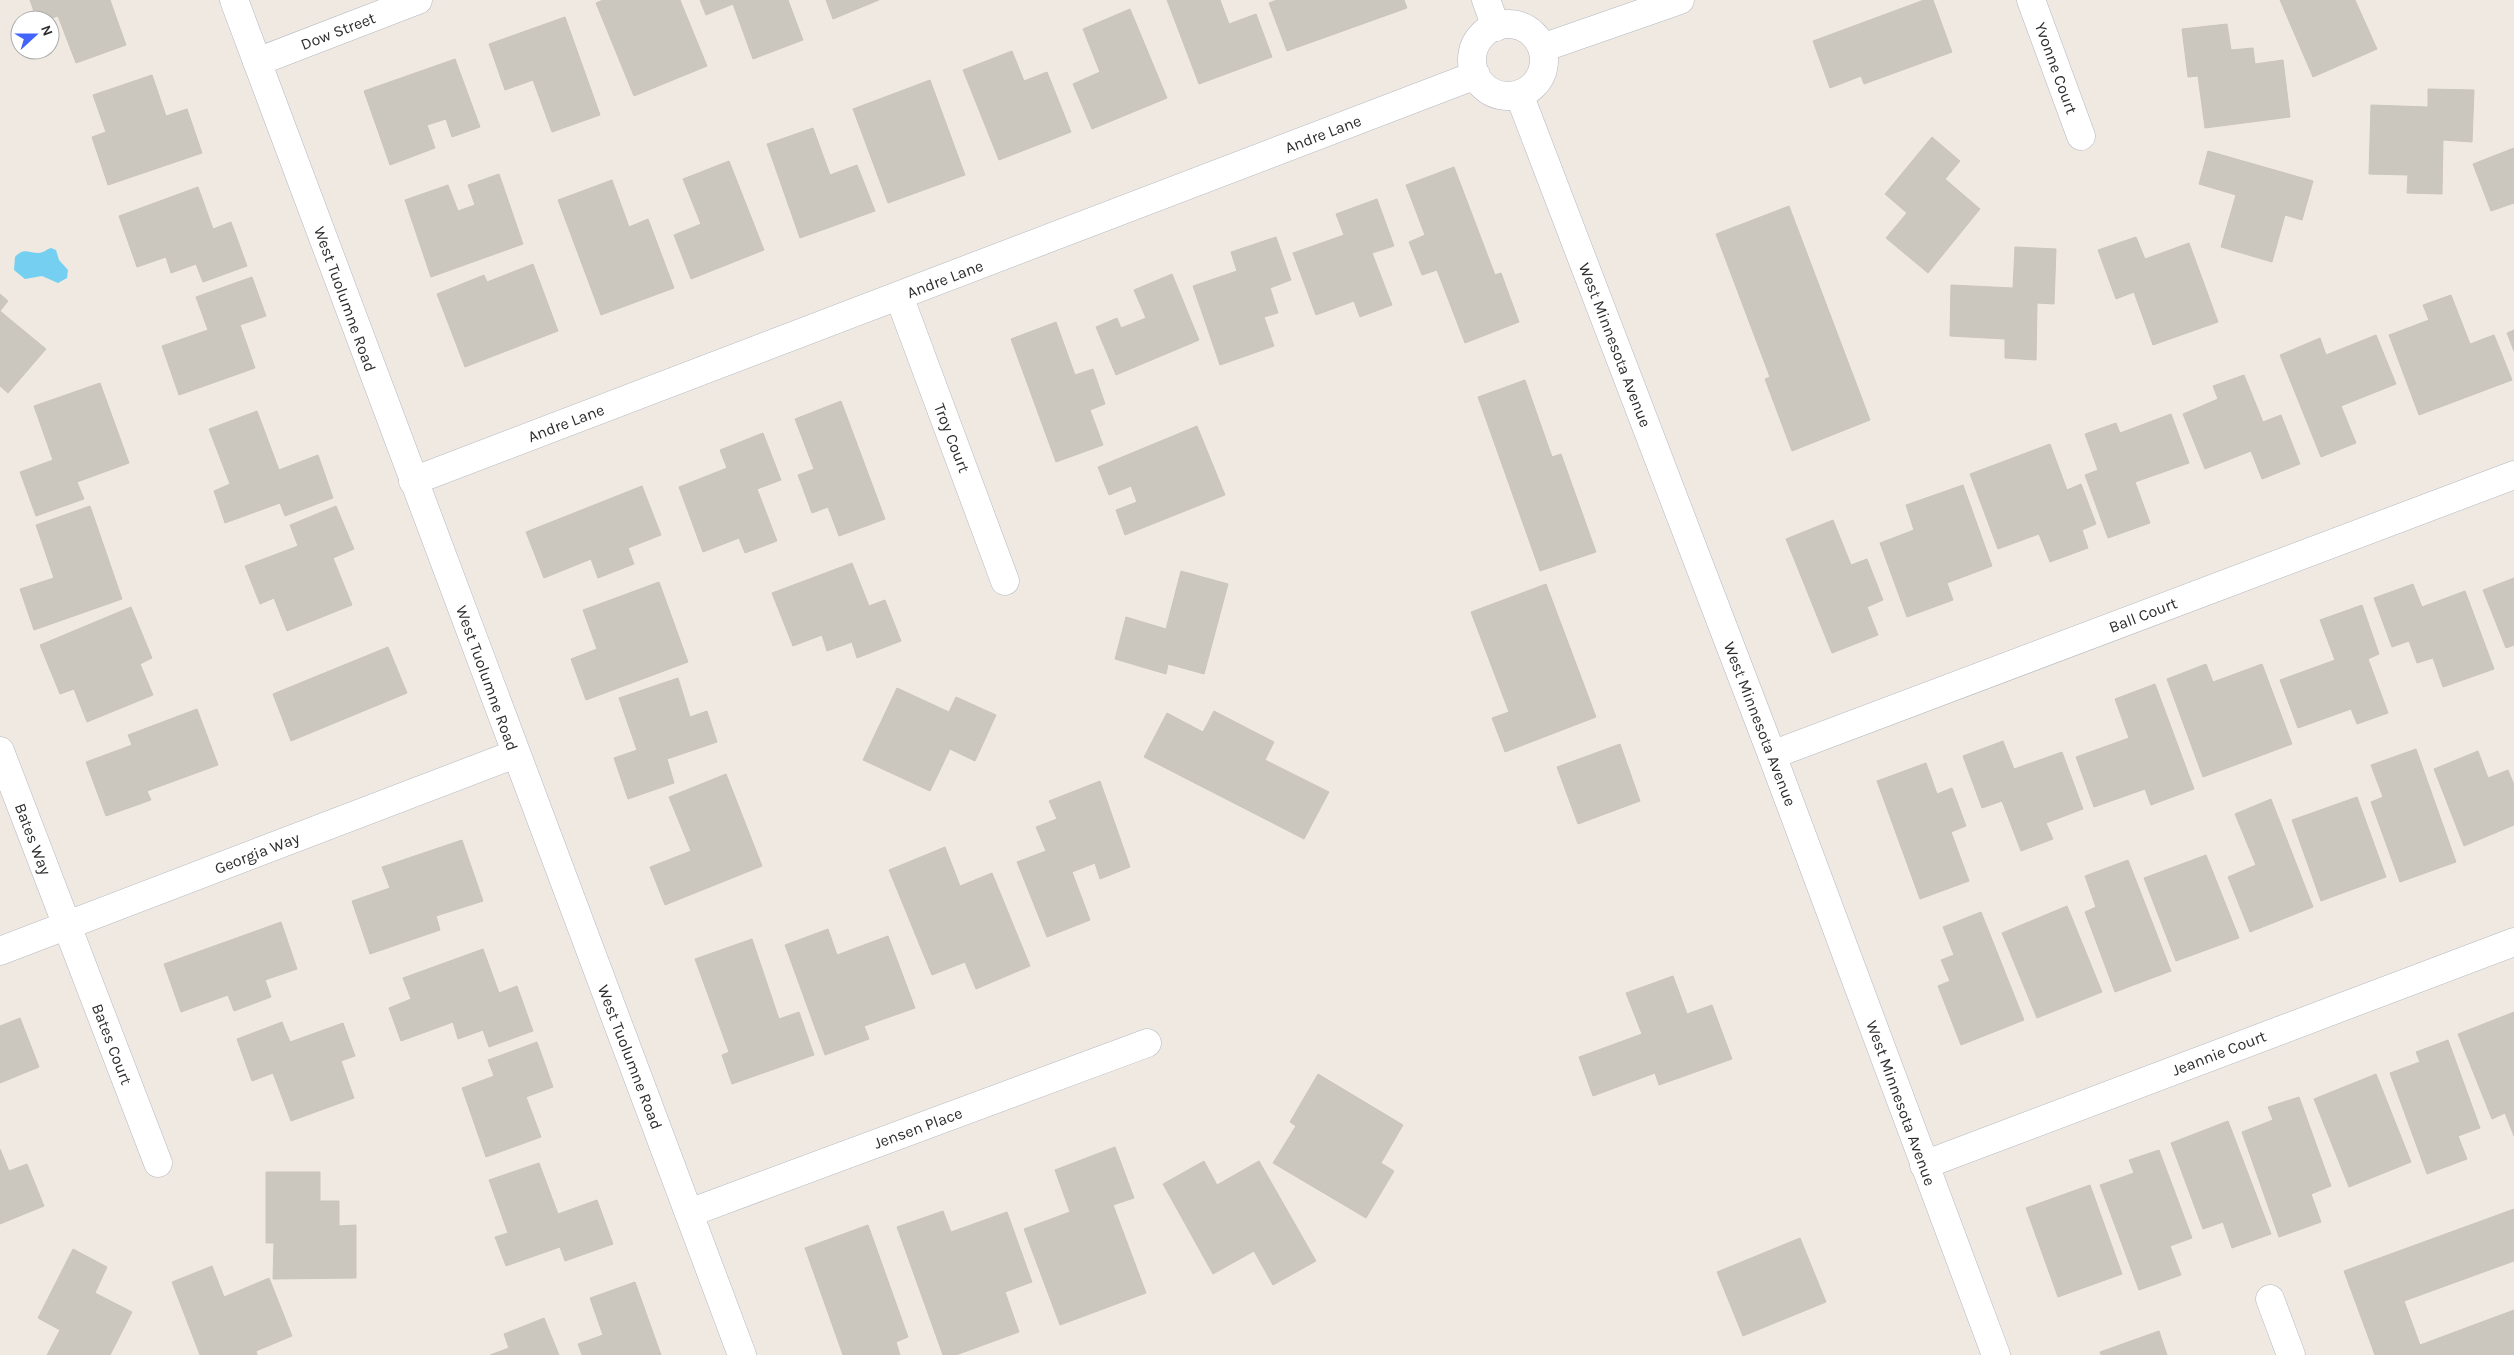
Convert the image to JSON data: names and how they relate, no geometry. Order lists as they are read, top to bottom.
{
  "streets": {
    "street": [
      "Dow Street",
      "Yvonne Court",
      "Andre Lane",
      "West Tuolumne Road",
      "West Minnesota Avenue",
      "Troy Court",
      "Ball Court",
      "Bates Way",
      "Georgia Way",
      "Bates Court",
      "Jeannie Court",
      "Jensen Place"
    ]
  },
  "crossings": [
    ["Dow Street", "West Tuolumne Road"],
    ["Andre Lane", "West Tuolumne Road"],
    ["Andre Lane", "West Minnesota Avenue"],
    ["Andre Lane", "Troy Court"],
    ["West Tuolumne Road", "Georgia Way"],
    ["West Tuolumne Road", "Jensen Place"],
    ["West Minnesota Avenue", "Ball Court"],
    ["West Minnesota Avenue", "Jeannie Court"],
    ["Bates Way", "Georgia Way"],
    ["Bates Way", "Bates Court"],
    ["Georgia Way", "Bates Court"]
  ],
  "north": "right"
}
